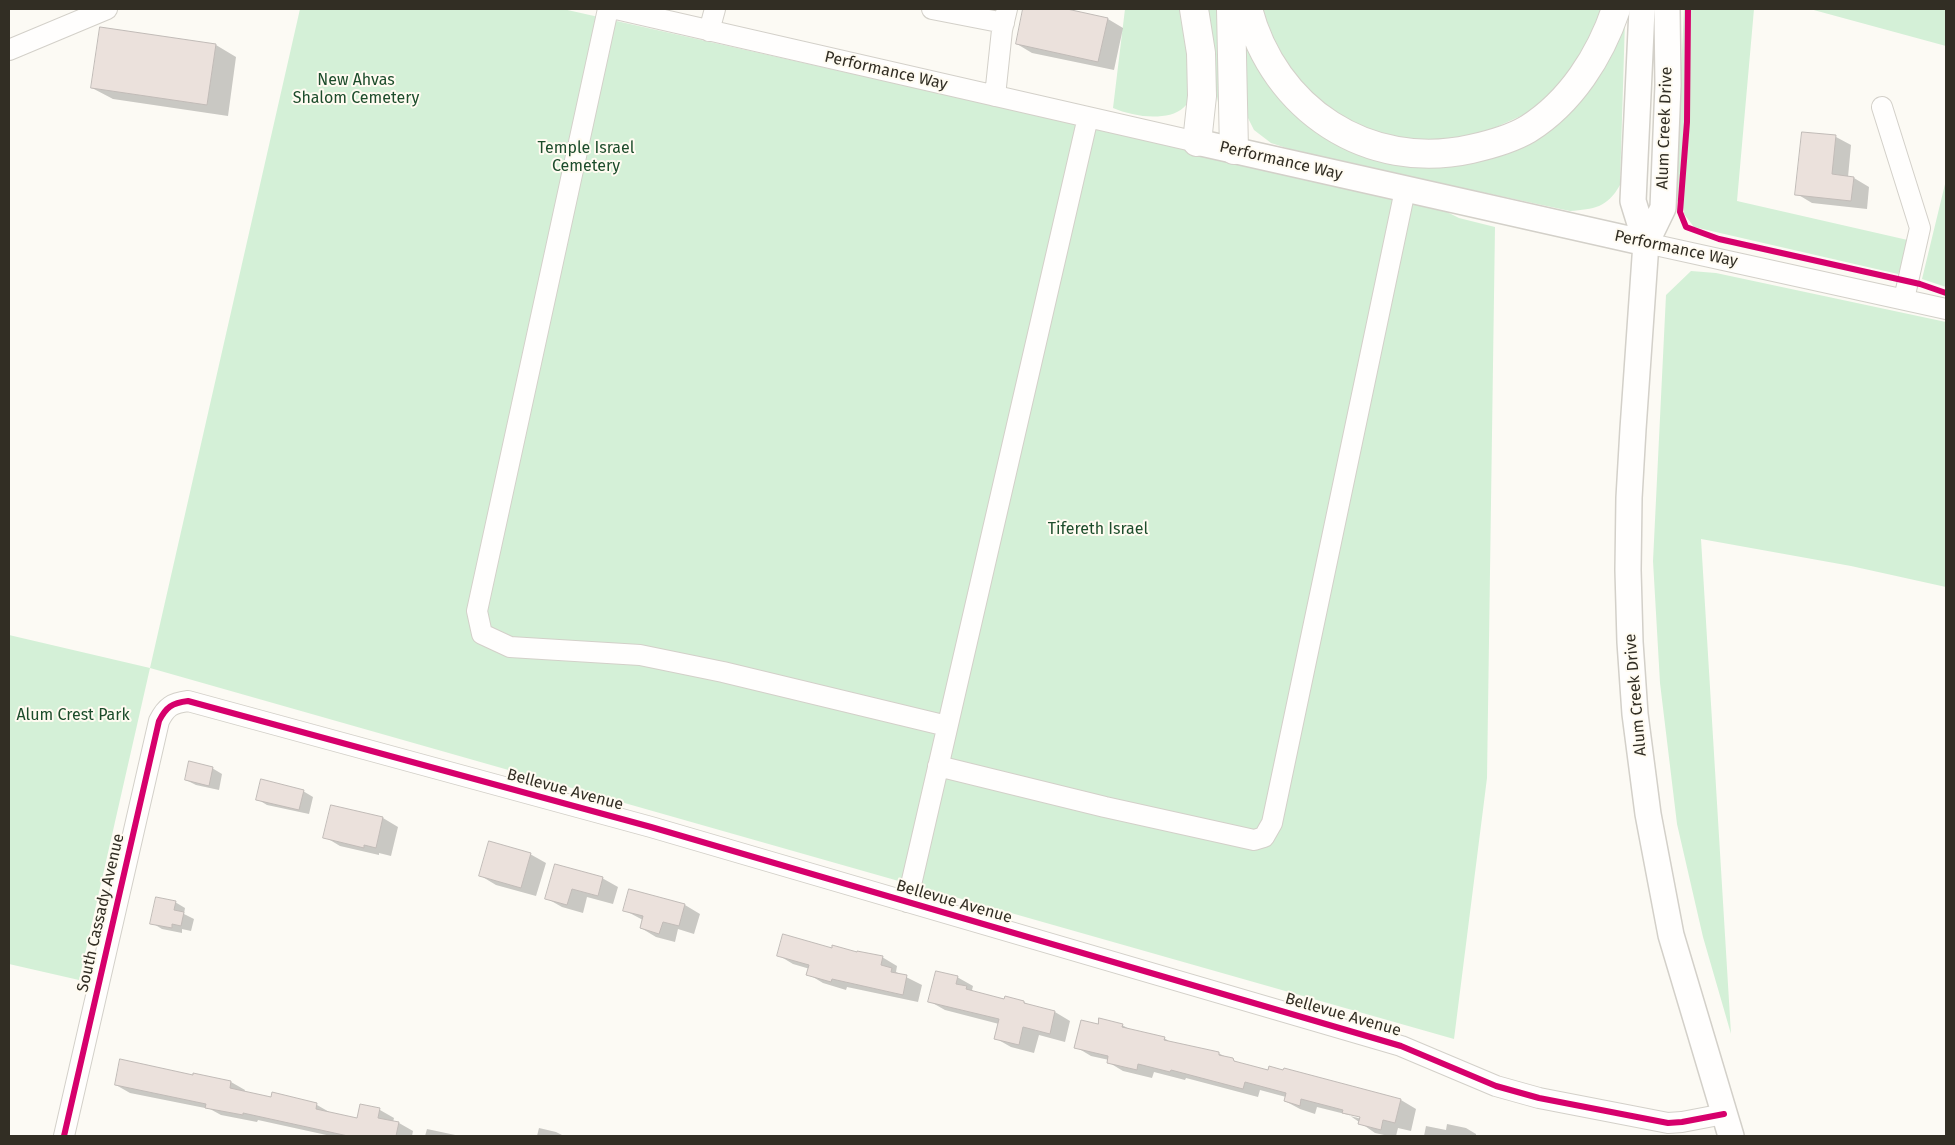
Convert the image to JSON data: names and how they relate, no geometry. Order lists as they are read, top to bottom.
{
  "streets": {
    "main road": ["Performance Way", "Alum Creek Drive"],
    "street": ["Bellevue Avenue", "South Cassady Avenue"]
  },
  "crossings": [
    ["Performance Way", "Alum Creek Drive"],
    ["Alum Creek Drive", "Bellevue Avenue"],
    ["Bellevue Avenue", "South Cassady Avenue"]
  ],
  "parks": [
    "New Ahvas Shalom Cemetery",
    "Temple Israel Cemetery",
    "Tifereth Israel",
    "Alum Crest Park"
  ]
}
